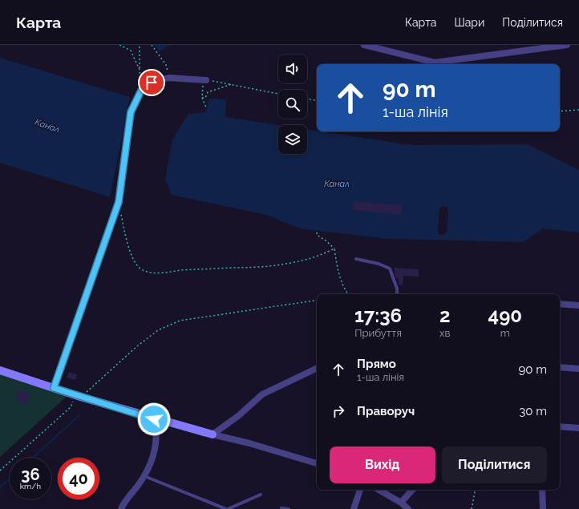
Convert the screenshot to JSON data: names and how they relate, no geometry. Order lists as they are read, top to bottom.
{
  "water": ["Канал"],
  "page": {
    "header": "Карта",
    "nav": ["Карта", "Шари", "Поділитися"],
    "turn": ["90 m", "1-ша лінія"],
    "eta": [
      "17:36",
      "Прибуття",
      "2",
      "хв",
      "490",
      "m"
    ],
    "list": [
      {
        "name": "Прямо",
        "note": "1-ша лінія",
        "value": "90 m"
      },
      {
        "name": "Праворуч",
        "value": "30 m"
      }
    ],
    "buttons": ["Вихід", "Поділитися"],
    "speed": "36 km/h",
    "limit": "40"
  }
}
